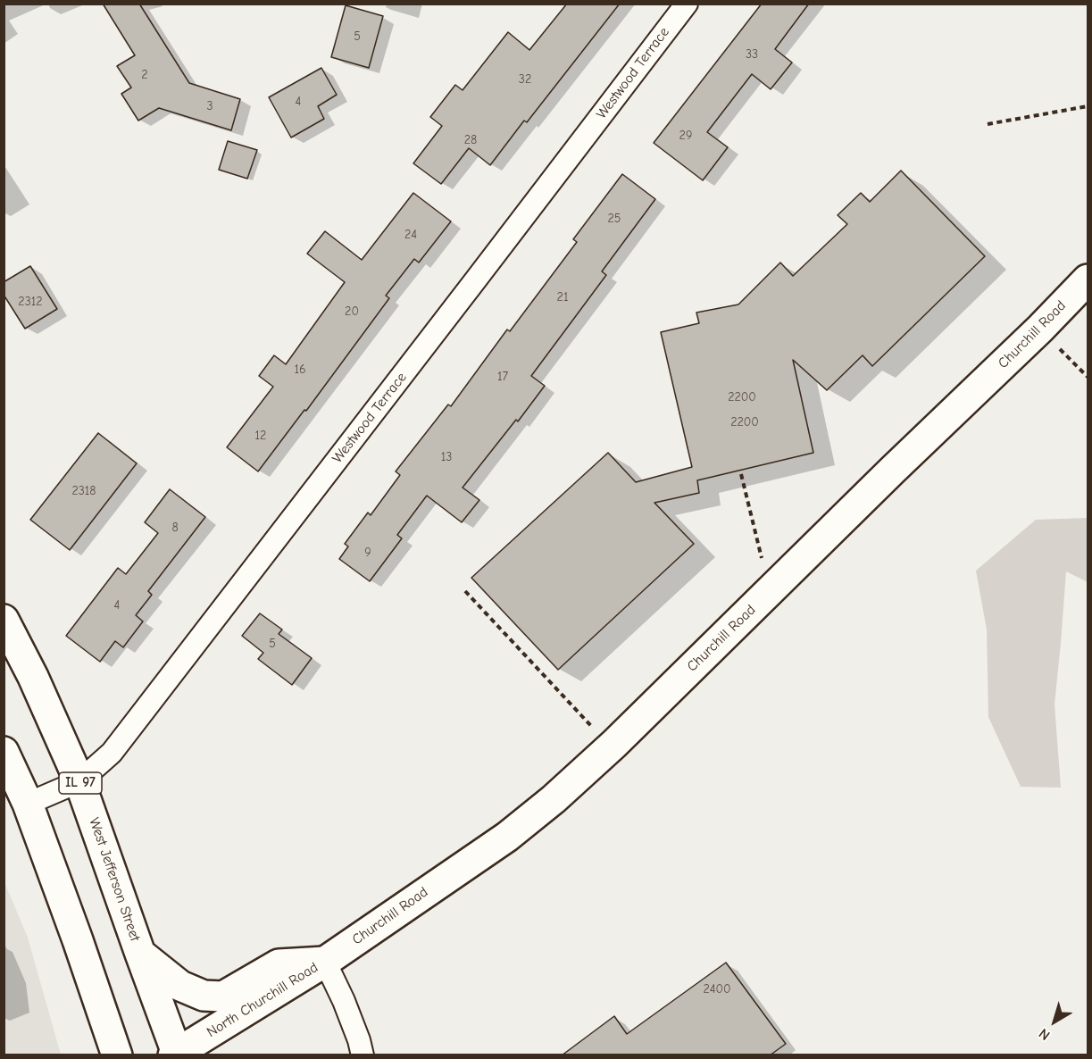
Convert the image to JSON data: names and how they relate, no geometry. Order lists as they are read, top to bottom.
{
  "streets": {
    "street": [
      "Westwood Terrace",
      "Churchill Road",
      "IL 97",
      "West Jefferson Street",
      "North Churchill Road"
    ]
  },
  "crossings": [
    ["Westwood Terrace", "West Jefferson Street"],
    ["Churchill Road", "North Churchill Road"],
    ["West Jefferson Street", "North Churchill Road"]
  ],
  "house_numbers": [
    "5",
    "33",
    "2",
    "32",
    "4",
    "3",
    "29",
    "28",
    "25",
    "24",
    "21",
    "2312",
    "20",
    "16",
    "17",
    "2200",
    "2200",
    "12",
    "13",
    "2318",
    "8",
    "9",
    "4",
    "5",
    "2400"
  ],
  "north": "bottom left"
}
